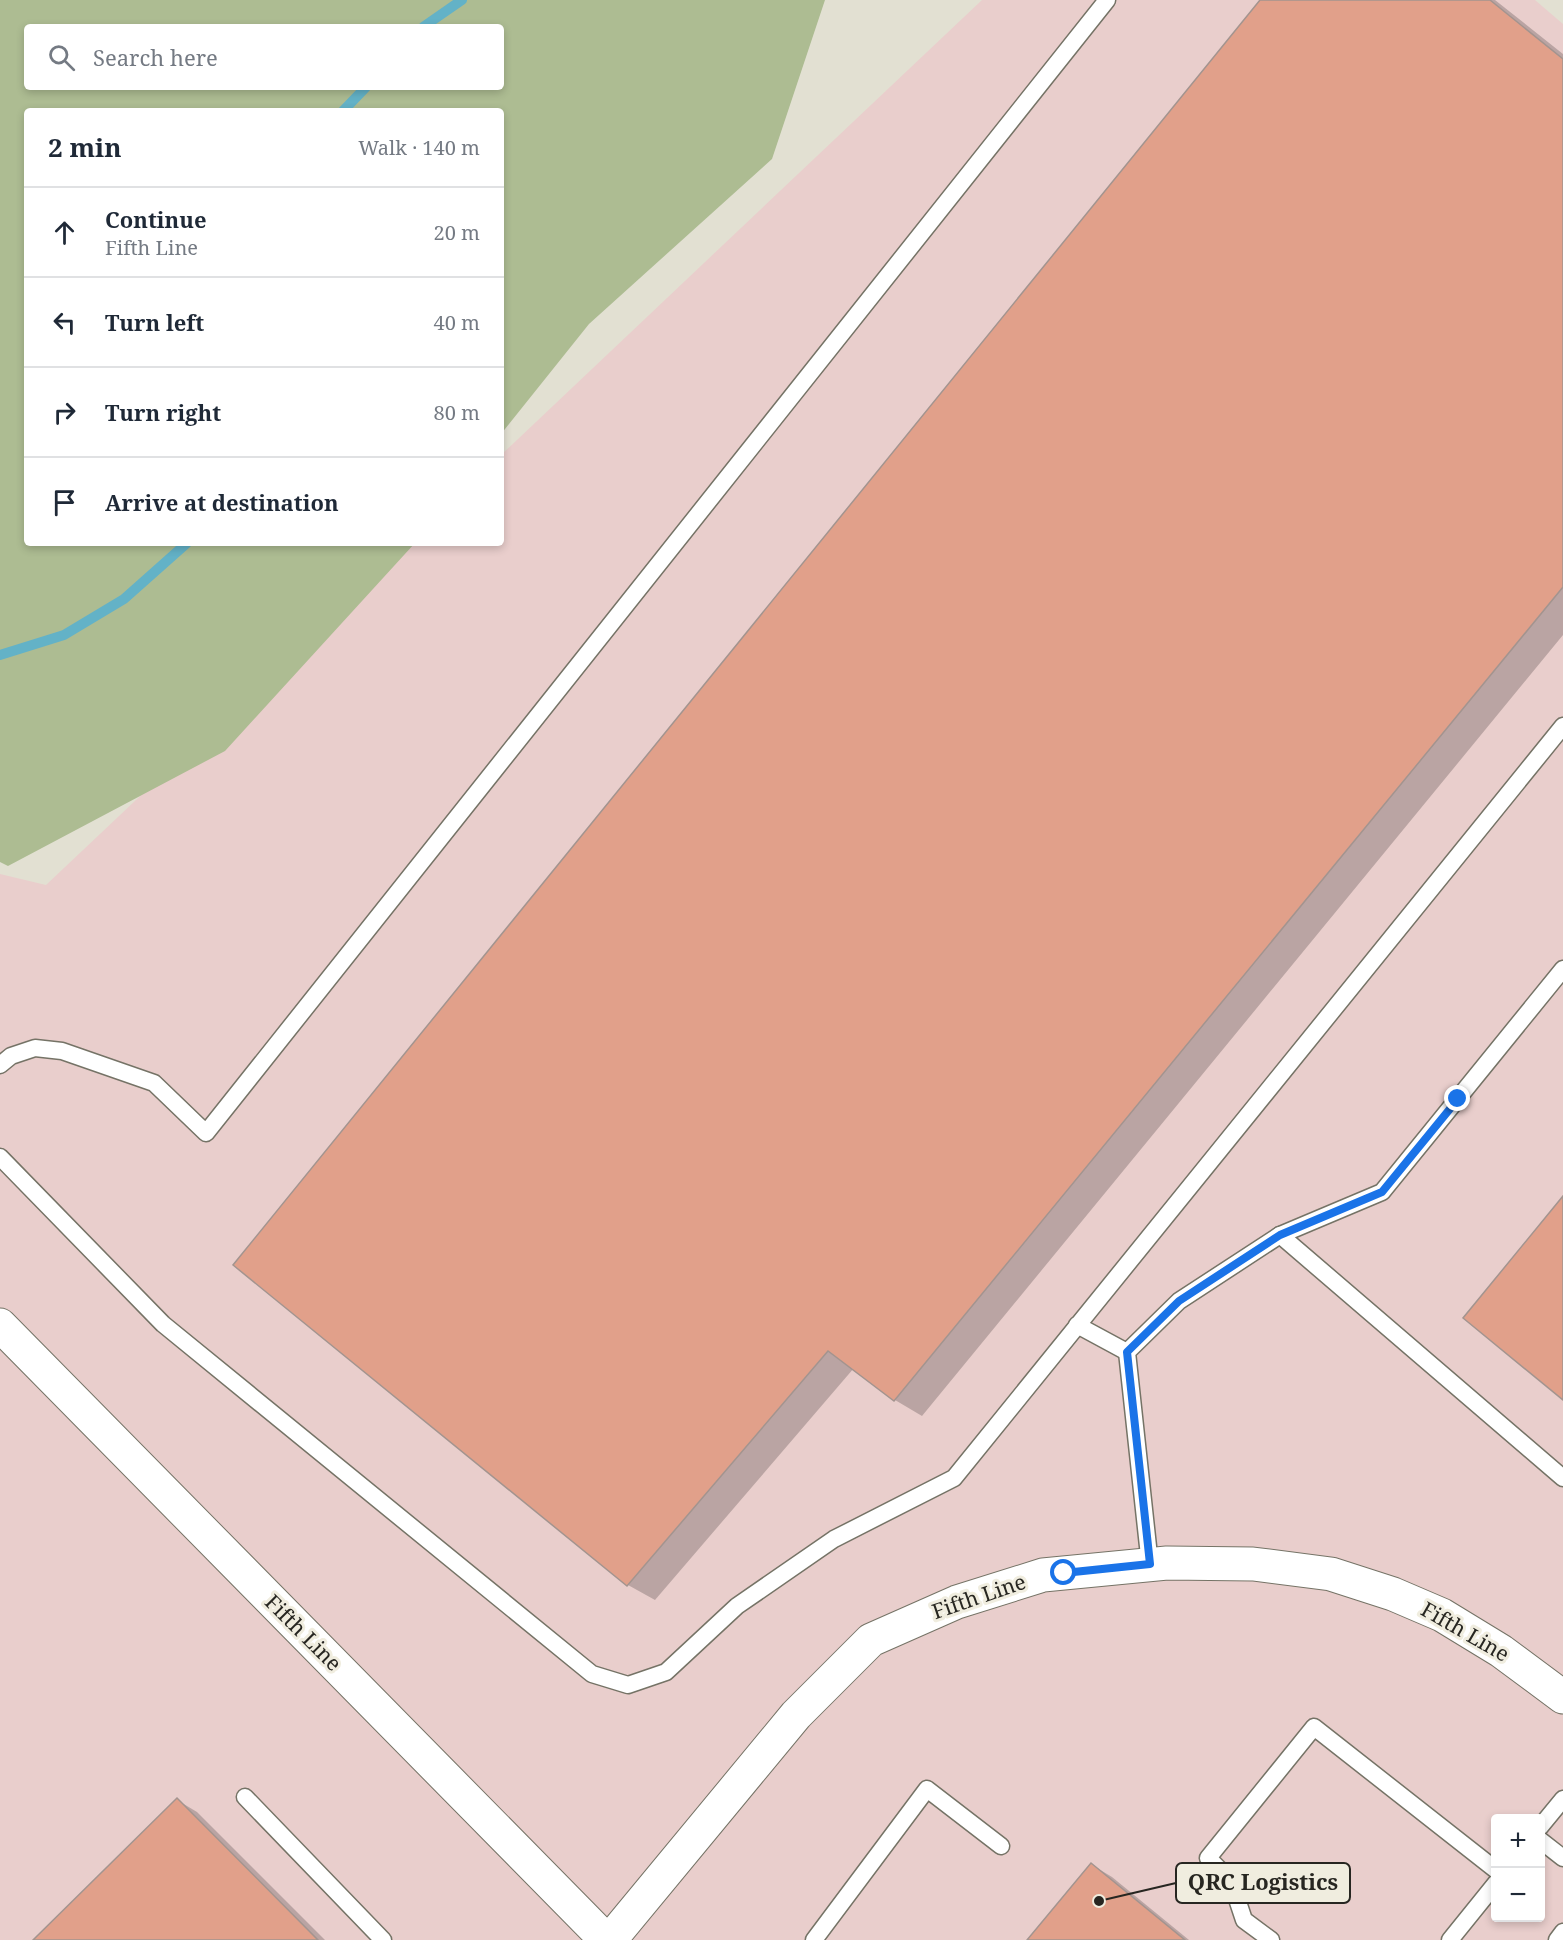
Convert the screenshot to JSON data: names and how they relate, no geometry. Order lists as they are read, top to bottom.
{
  "streets": {
    "street": ["Fifth Line"]
  },
  "places": ["QRC Logistics"],
  "page": {
    "search": "Search here",
    "heading": ["2 min", "Walk · 140 m"],
    "list": [
      ["Continue", "Fifth Line", "20 m"],
      ["Turn left", "40 m"],
      ["Turn right", "80 m"],
      "Arrive at destination"
    ],
    "map_buttons": ["+", "−"]
  }
}
